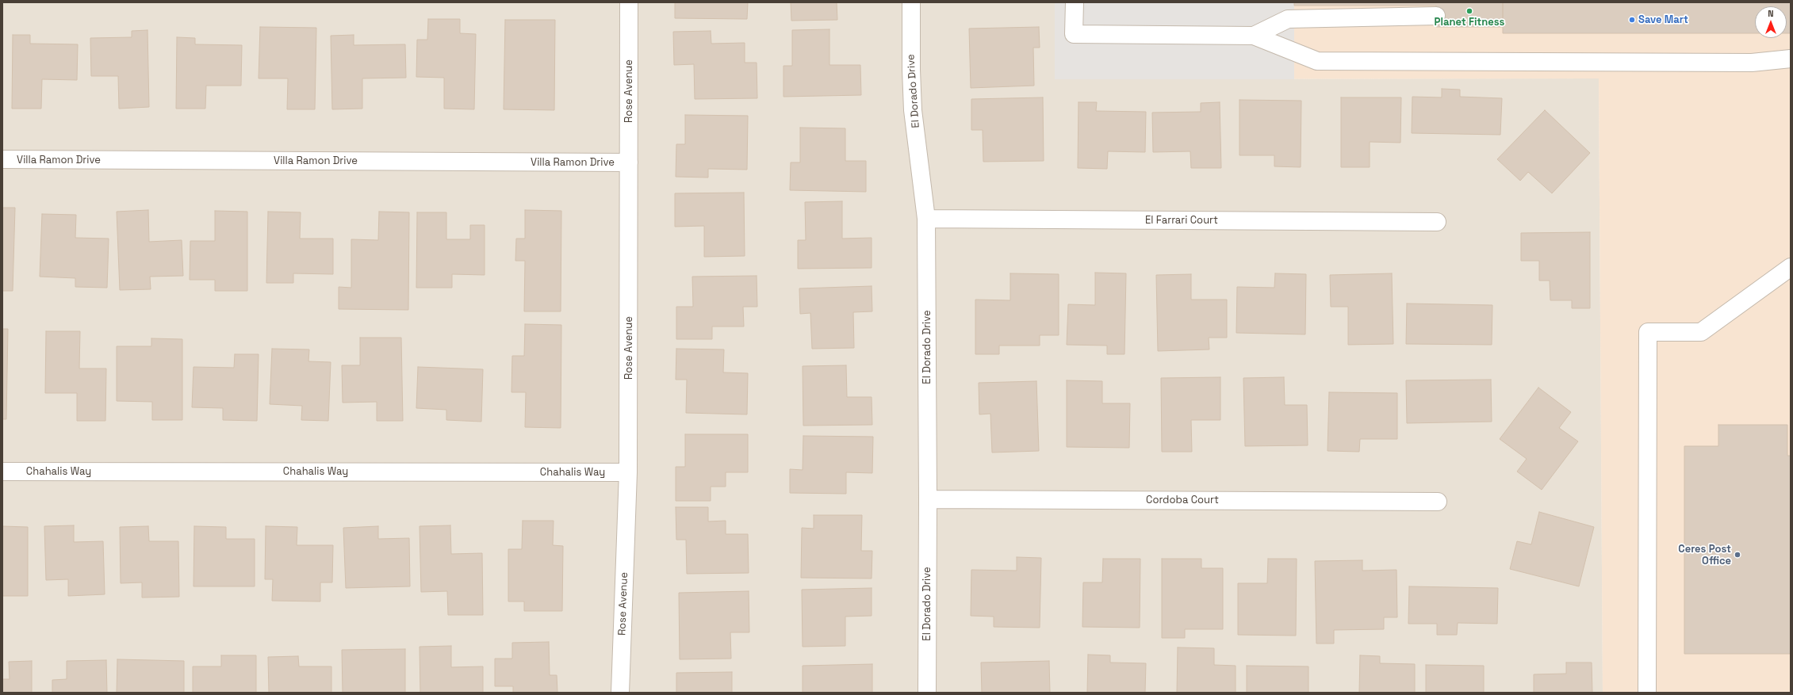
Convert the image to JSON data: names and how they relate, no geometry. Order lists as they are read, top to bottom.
{
  "streets": {
    "street": [
      "Rose Avenue",
      "El Dorado Drive",
      "Villa Ramon Drive",
      "El Farrari Court",
      "Chahalis Way",
      "Cordoba Court"
    ]
  },
  "crossings": [
    ["Rose Avenue", "Villa Ramon Drive"],
    ["Rose Avenue", "Chahalis Way"],
    ["El Dorado Drive", "El Farrari Court"],
    ["El Dorado Drive", "Cordoba Court"]
  ],
  "places": ["Planet Fitness", "Save Mart", "Ceres Post Office"],
  "north": "top"
}
